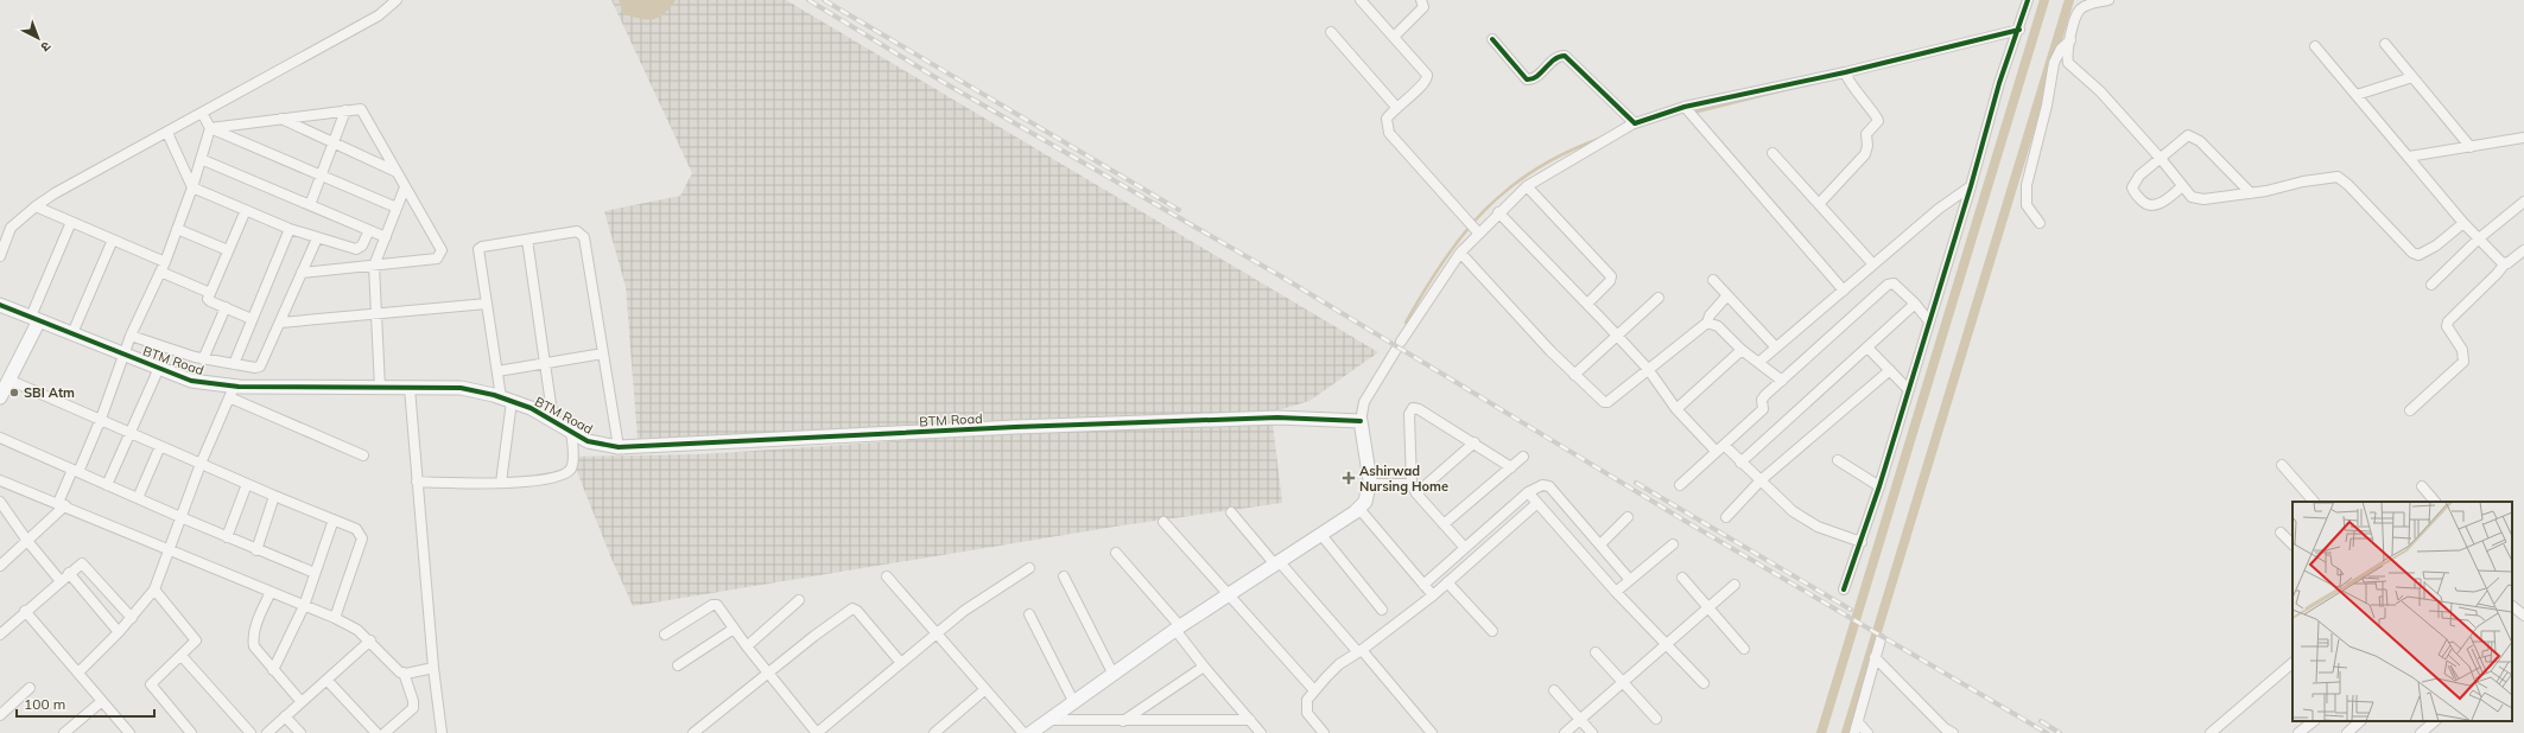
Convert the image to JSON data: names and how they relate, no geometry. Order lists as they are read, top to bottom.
{
  "streets": {
    "street": ["BTM Road"]
  },
  "places": {
    "other": ["SBI Atm"],
    "health": ["Ashirwad Nursing Home"]
  },
  "scale_bar": "100 m",
  "north": "bottom right"
}
